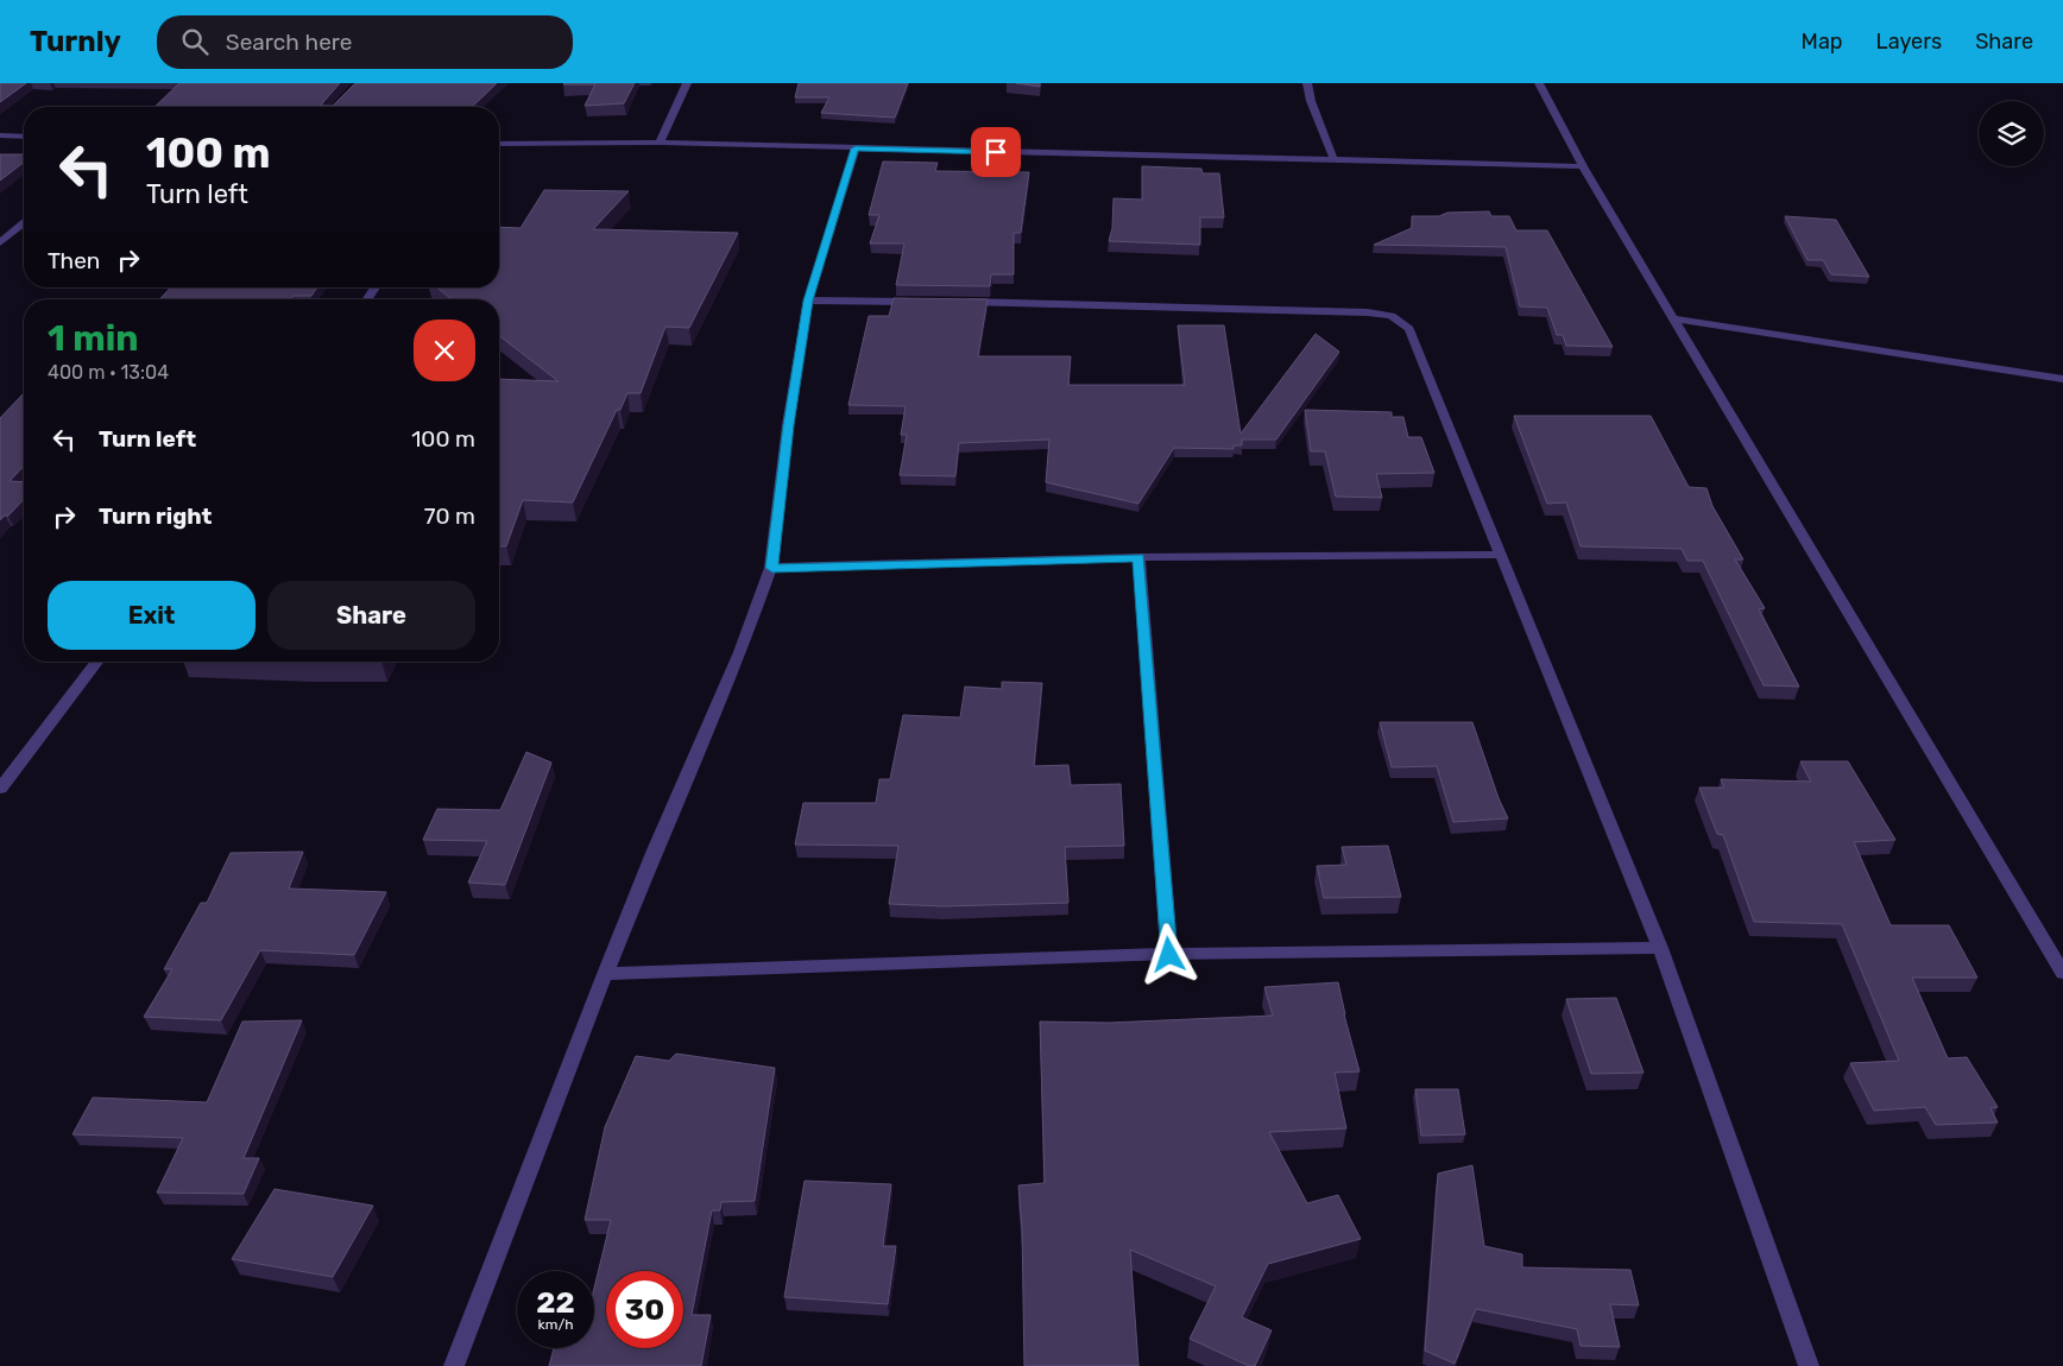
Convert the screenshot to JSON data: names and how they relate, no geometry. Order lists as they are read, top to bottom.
{
  "page": {
    "header": "Turnly",
    "search": "Search here",
    "nav": ["Map", "Layers", "Share"],
    "turn": ["100 m", "Turn left"],
    "then": "Then",
    "heading": ["1 min", "400 m · 13:04"],
    "list": [
      {
        "name": "Turn left",
        "value": "100 m"
      },
      {
        "name": "Turn right",
        "value": "70 m"
      }
    ],
    "buttons": ["Exit", "Share"],
    "speed": "22 km/h",
    "limit": "30"
  }
}
